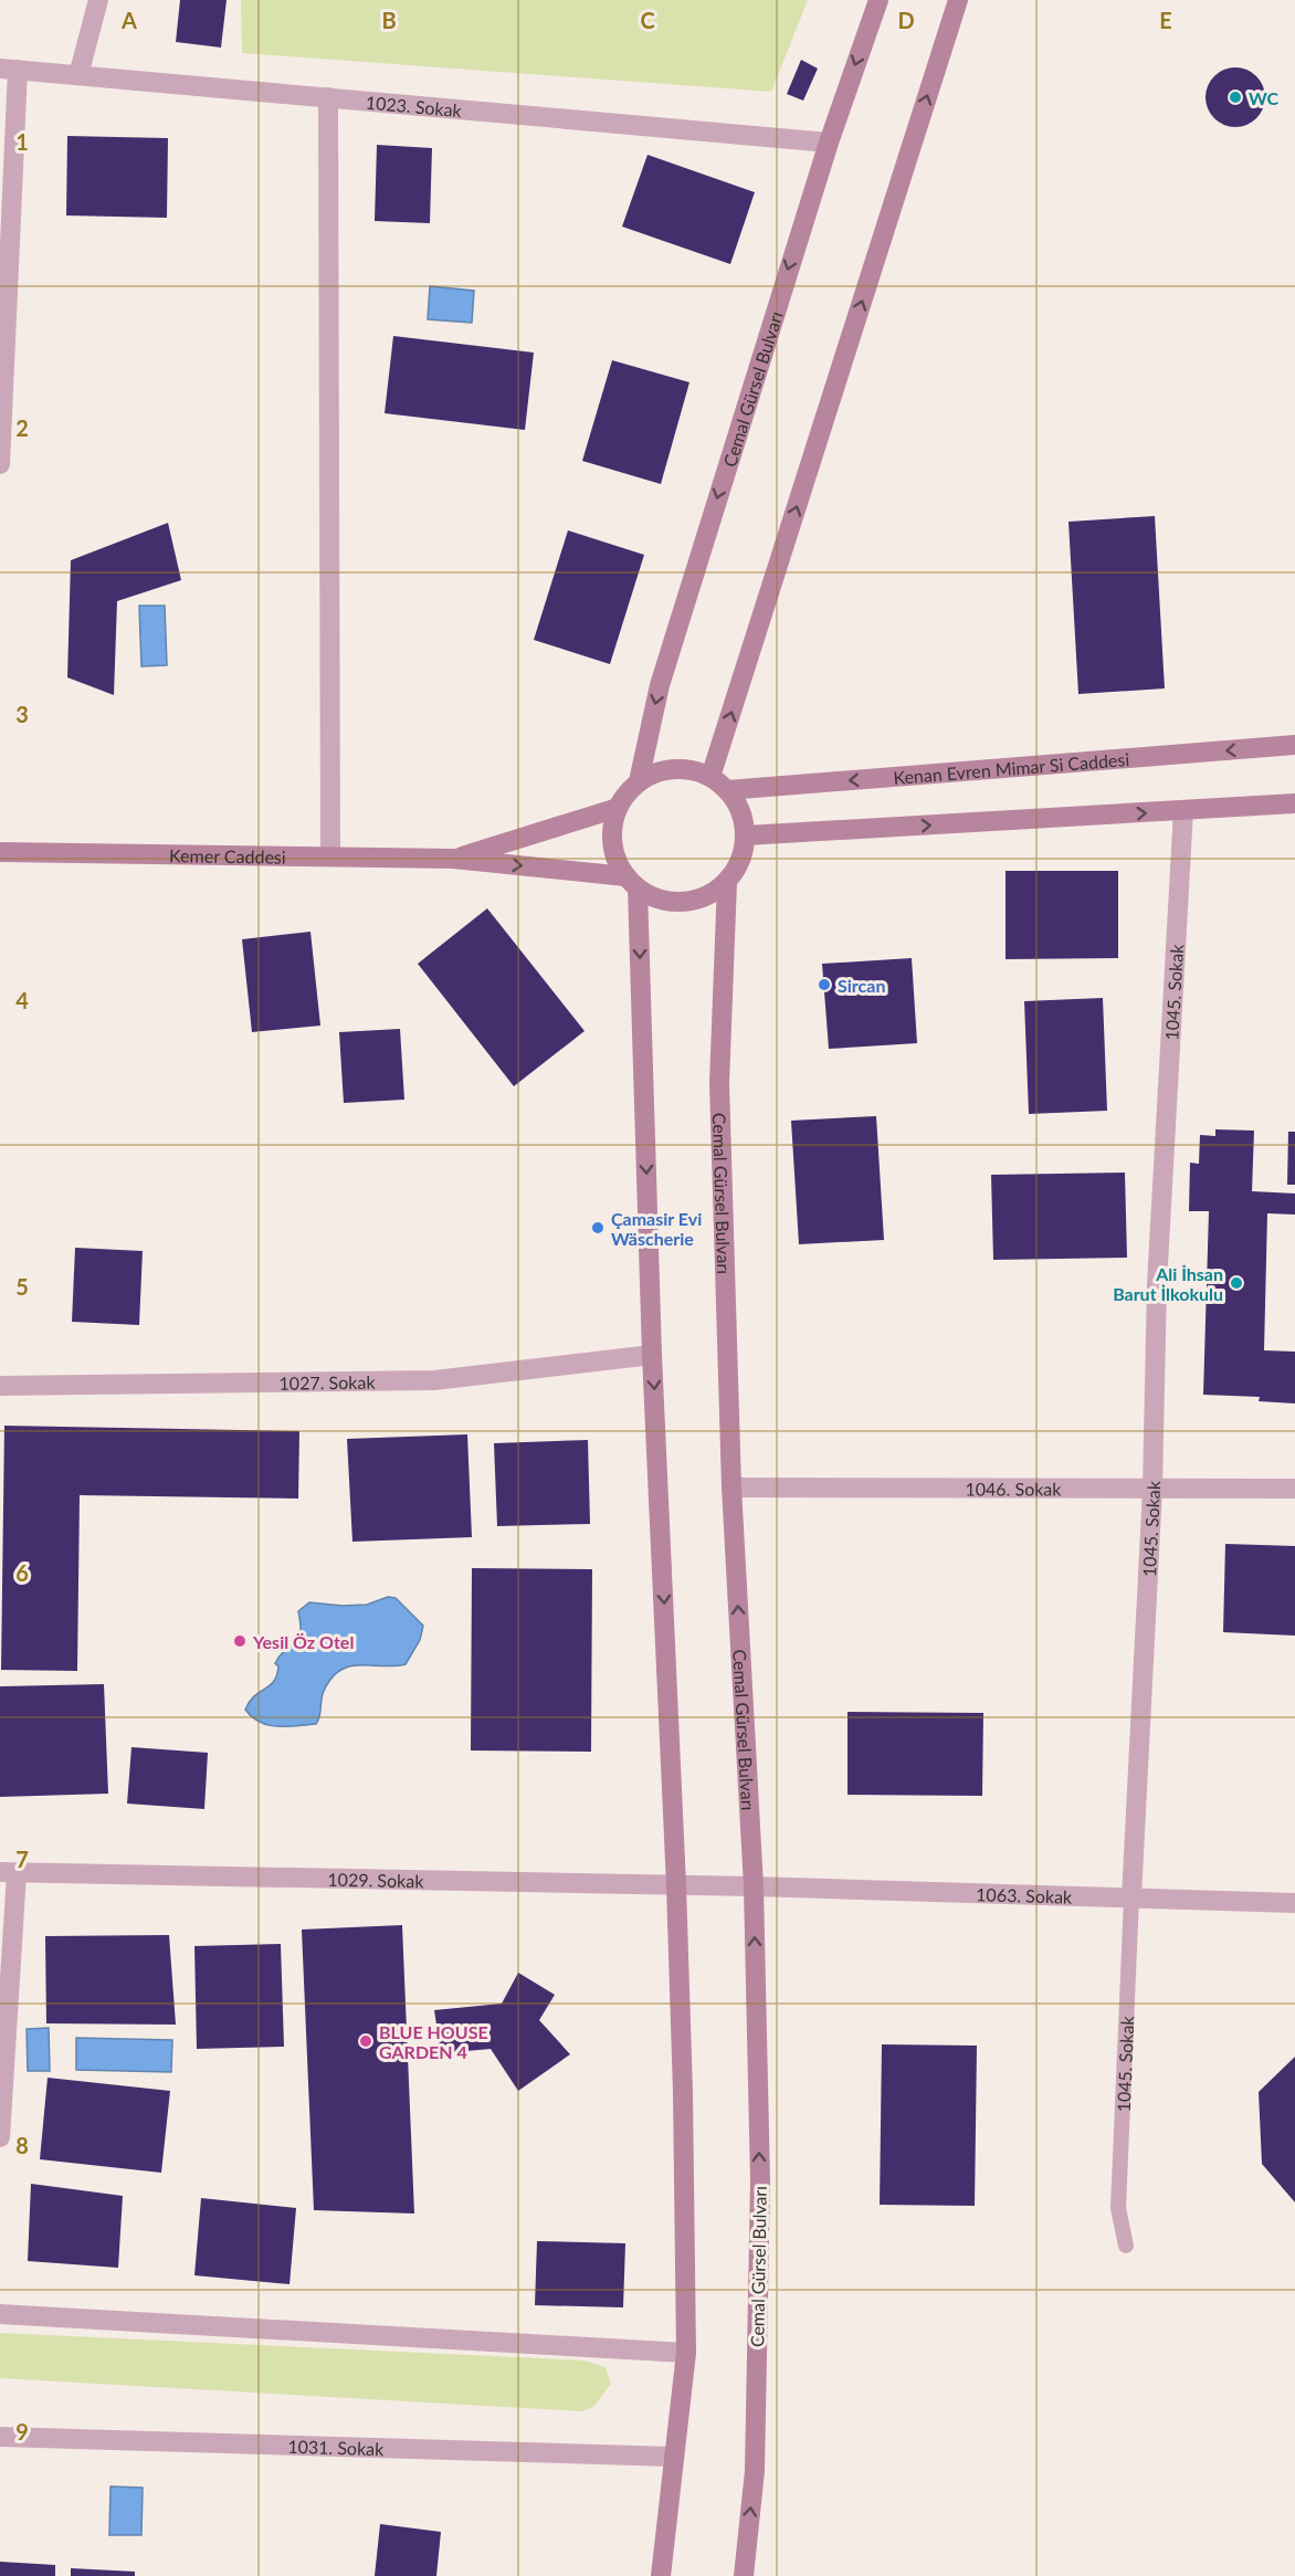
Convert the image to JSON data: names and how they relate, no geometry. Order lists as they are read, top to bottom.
{
  "streets": {
    "main road": ["Cemal Gürsel Bulvarı", "Kenan Evren Mimar Si Caddesi", "Kemer Caddesi"],
    "street": [
      "1023. Sokak",
      "1045. Sokak",
      "1027. Sokak",
      "1046. Sokak",
      "1029. Sokak",
      "1063. Sokak",
      "1031. Sokak"
    ]
  },
  "crossings": [
    ["1023. Sokak", "Cemal Gürsel Bulvarı"],
    ["Cemal Gürsel Bulvarı", "Kenan Evren Mimar Si Caddesi"],
    ["Cemal Gürsel Bulvarı", "1046. Sokak"],
    ["Cemal Gürsel Bulvarı", "1029. Sokak"],
    ["Cemal Gürsel Bulvarı", "1063. Sokak"],
    ["1045. Sokak", "1046. Sokak"],
    ["1045. Sokak", "1063. Sokak"],
    ["1029. Sokak", "1063. Sokak"]
  ],
  "places": [
    "WC",
    "Sircan",
    "Çamasir Evi Wäscherie",
    "Ali İhsan Barut İlkokulu",
    "Yesil Öz Otel",
    "BLUE HOUSE GARDEN 4"
  ],
  "grid": {
    "columns": [
      "A",
      "B",
      "C",
      "D",
      "E"
    ],
    "rows": [
      "1",
      "2",
      "3",
      "4",
      "5",
      "6",
      "7",
      "8",
      "9"
    ]
  }
}
